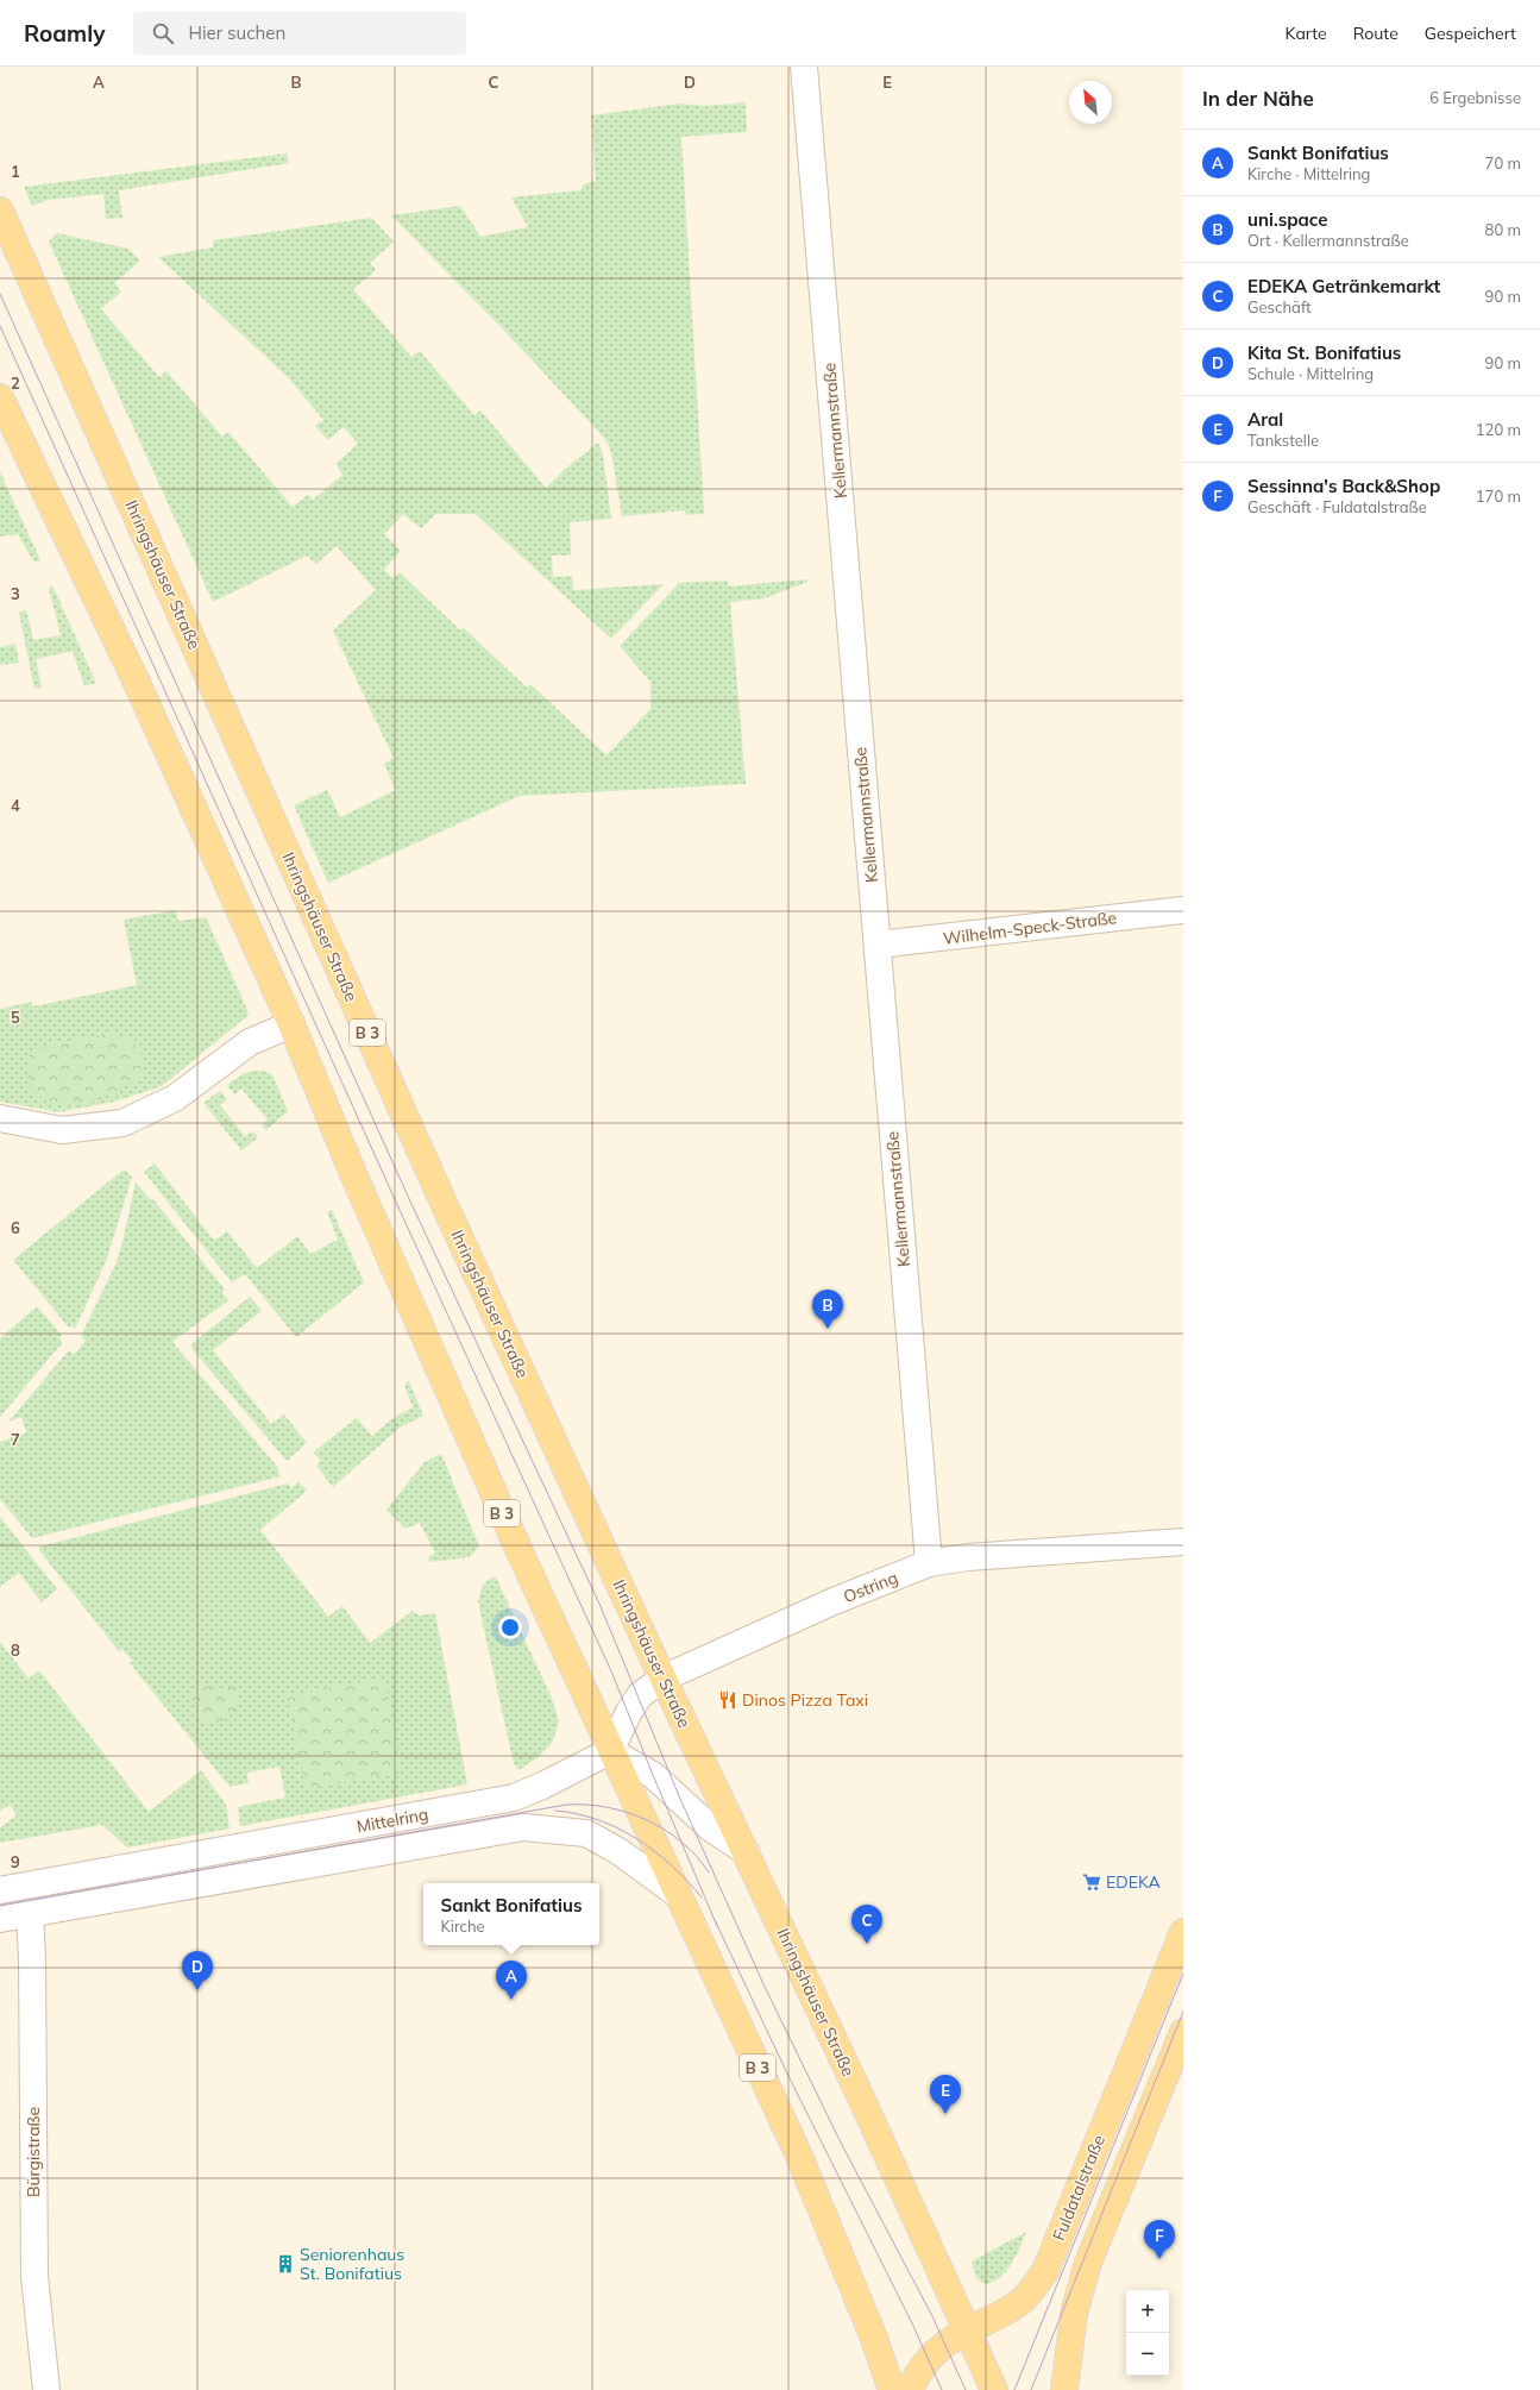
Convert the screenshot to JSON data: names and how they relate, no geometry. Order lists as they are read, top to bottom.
{
  "streets": {
    "main road": ["Ihringshäuser Straße", "B 3", "Fuldatalstraße"],
    "street": [
      "Kellermannstraße",
      "Wilhelm-Speck-Straße",
      "Ostring",
      "Mittelring",
      "Bürgistraße"
    ]
  },
  "crossings": [
    ["Kellermannstraße", "Wilhelm-Speck-Straße"],
    ["Kellermannstraße", "Ostring"],
    ["Ihringshäuser Straße", "Ostring"],
    ["Ihringshäuser Straße", "Fuldatalstraße"],
    ["B 3", "Ostring"],
    ["B 3", "Mittelring"],
    ["Ostring", "Mittelring"],
    ["Mittelring", "Bürgistraße"]
  ],
  "places": {
    "restaurant": ["Dinos Pizza Taxi"],
    "supermarket": ["EDEKA"],
    "building": ["Seniorenhaus St. Bonifatius"]
  },
  "north": "top left",
  "page": {
    "header": "Roamly",
    "search": "Hier suchen",
    "nav": ["Karte", "Route", "Gespeichert"],
    "heading": ["In der Nähe", "6 Ergebnisse"],
    "list": [
      {
        "mark": "A",
        "name": "Sankt Bonifatius",
        "note": "Kirche · Mittelring",
        "value": "70 m"
      },
      {
        "mark": "B",
        "name": "uni.space",
        "note": "Ort · Kellermannstraße",
        "value": "80 m"
      },
      {
        "mark": "C",
        "name": "EDEKA Getränkemarkt",
        "note": "Geschäft",
        "value": "90 m"
      },
      {
        "mark": "D",
        "name": "Kita St. Bonifatius",
        "note": "Schule · Mittelring",
        "value": "90 m"
      },
      {
        "mark": "E",
        "name": "Aral",
        "note": "Tankstelle",
        "value": "120 m"
      },
      {
        "mark": "F",
        "name": "Sessinna's Back&Shop",
        "note": "Geschäft · Fuldatalstraße",
        "value": "170 m"
      }
    ],
    "pins": [
      "B",
      "C",
      "D",
      "A",
      "E",
      "F"
    ],
    "popup": ["Sankt Bonifatius", "Kirche"],
    "map_buttons": ["+", "−"]
  },
  "grid": {
    "columns": [
      "A",
      "B",
      "C",
      "D",
      "E"
    ],
    "rows": [
      "1",
      "2",
      "3",
      "4",
      "5",
      "6",
      "7",
      "8",
      "9"
    ]
  }
}
